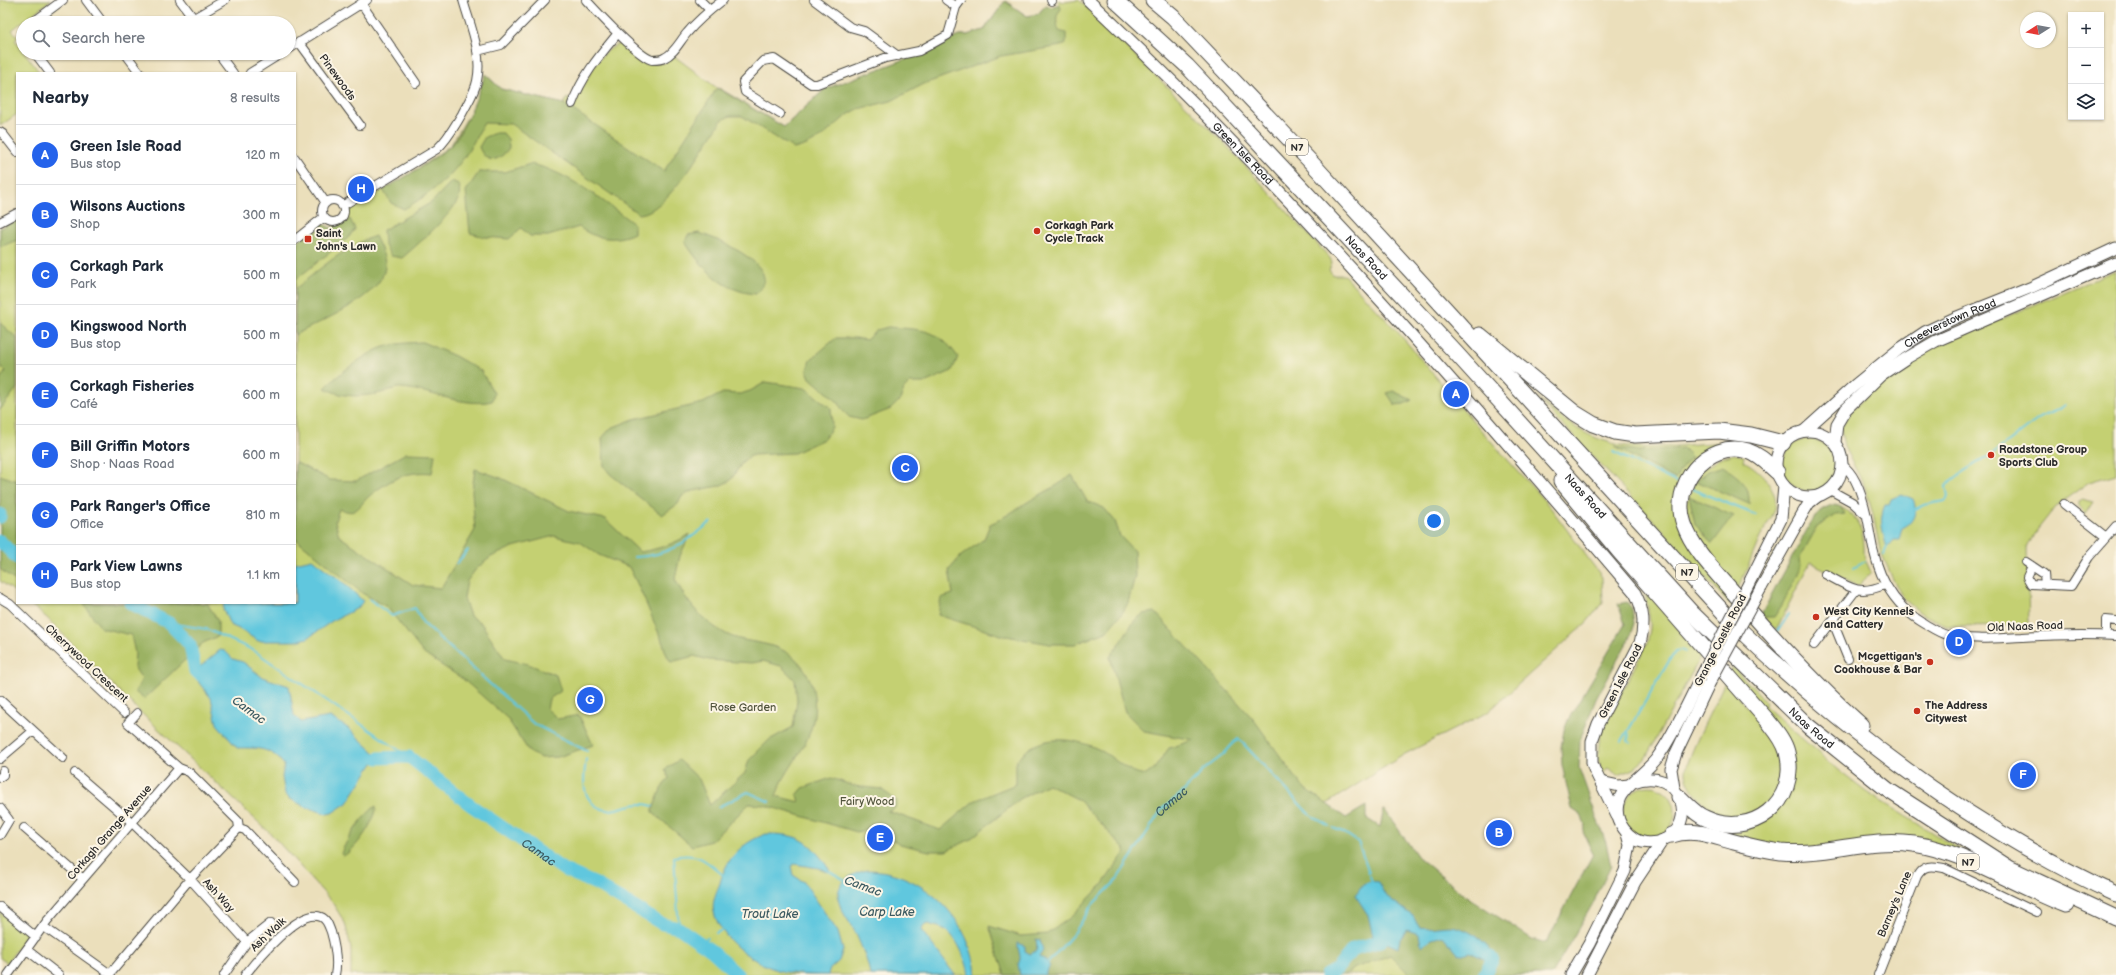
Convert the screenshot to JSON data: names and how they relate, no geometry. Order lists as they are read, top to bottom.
{
  "streets": {
    "highway": ["N7", "Naas Road"],
    "main road": ["Green Isle Road", "Cheeverstown Road", "Grange Castle Road"],
    "street": [
      "Pinewoods",
      "Old Naas Road",
      "Cherrywood Crescent",
      "Corkagh Grange Avenue",
      "Ash Way",
      "Barney's Lane",
      "Ash Walk"
    ]
  },
  "crossings": [
    ["N7", "Green Isle Road"],
    ["N7", "Naas Road"],
    ["N7", "Cheeverstown Road"],
    ["N7", "Old Naas Road"],
    ["N7", "Grange Castle Road"],
    ["Green Isle Road", "Grange Castle Road"],
    ["Cheeverstown Road", "Old Naas Road"],
    ["Cheeverstown Road", "Grange Castle Road"],
    ["Old Naas Road", "Grange Castle Road"]
  ],
  "water": ["Camac", "Carp Lake", "Trout Lake"],
  "parks": ["Rose Garden", "Fairy Wood"],
  "places": {
    "other": [
      "Corkagh Park Cycle Track",
      "Roadstone Group Sports Club",
      "West City Kennels and Cattery",
      "Mcgettigan's Cookhouse & Bar",
      "The Address Citywest"
    ],
    "transit": ["Saint John's Lawn"]
  },
  "north": "left",
  "page": {
    "map_buttons": ["+", "−"],
    "search": "Search here",
    "heading": ["Nearby", "8 results"],
    "list": [
      {
        "mark": "A",
        "name": "Green Isle Road",
        "note": "Bus stop",
        "value": "120 m"
      },
      {
        "mark": "B",
        "name": "Wilsons Auctions",
        "note": "Shop",
        "value": "300 m"
      },
      {
        "mark": "C",
        "name": "Corkagh Park",
        "note": "Park",
        "value": "500 m"
      },
      {
        "mark": "D",
        "name": "Kingswood North",
        "note": "Bus stop",
        "value": "500 m"
      },
      {
        "mark": "E",
        "name": "Corkagh Fisheries",
        "note": "Café",
        "value": "600 m"
      },
      {
        "mark": "F",
        "name": "Bill Griffin Motors",
        "note": "Shop · Naas Road",
        "value": "600 m"
      },
      {
        "mark": "G",
        "name": "Park Ranger's Office",
        "note": "Office",
        "value": "810 m"
      },
      {
        "mark": "H",
        "name": "Park View Lawns",
        "note": "Bus stop",
        "value": "1.1 km"
      }
    ],
    "pins": [
      "H",
      "A",
      "C",
      "D",
      "G",
      "F",
      "B",
      "E"
    ]
  }
}
